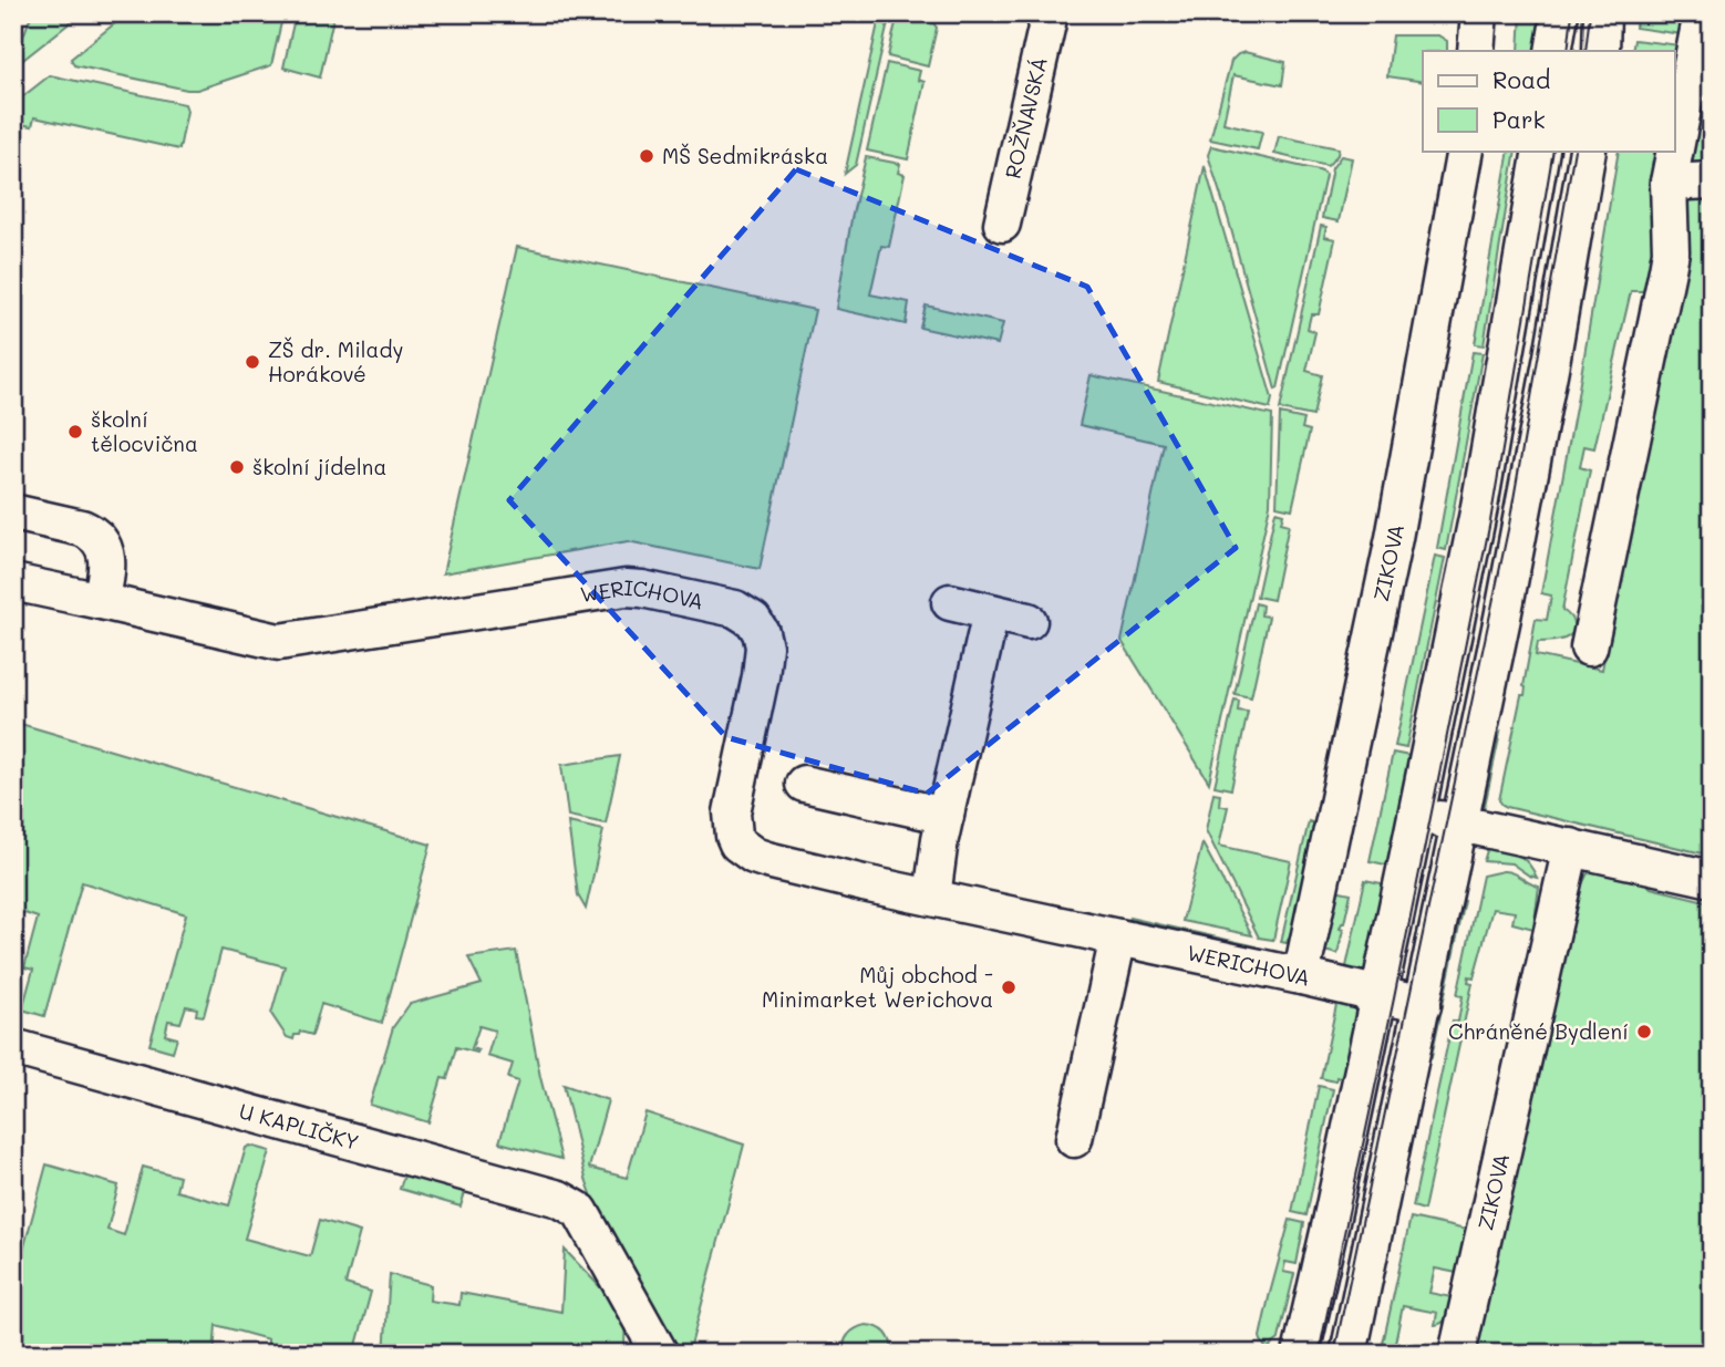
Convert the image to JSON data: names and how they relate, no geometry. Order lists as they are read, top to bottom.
{
  "streets": {
    "street": [
      "ROŽŇAVSKÁ",
      "ZIKOVA",
      "WERICHOVA",
      "U KAPLIČKY"
    ]
  },
  "crossings": [
    ["ZIKOVA", "WERICHOVA"]
  ],
  "places": [
    "MŠ Sedmikráska",
    "ZŠ dr. Milady Horákové",
    "školní tělocvična",
    "školní jídelna",
    "Můj obchod - Minimarket Werichova",
    "Chráněné Bydlení"
  ],
  "legend": ["Road", "Park"]
}
